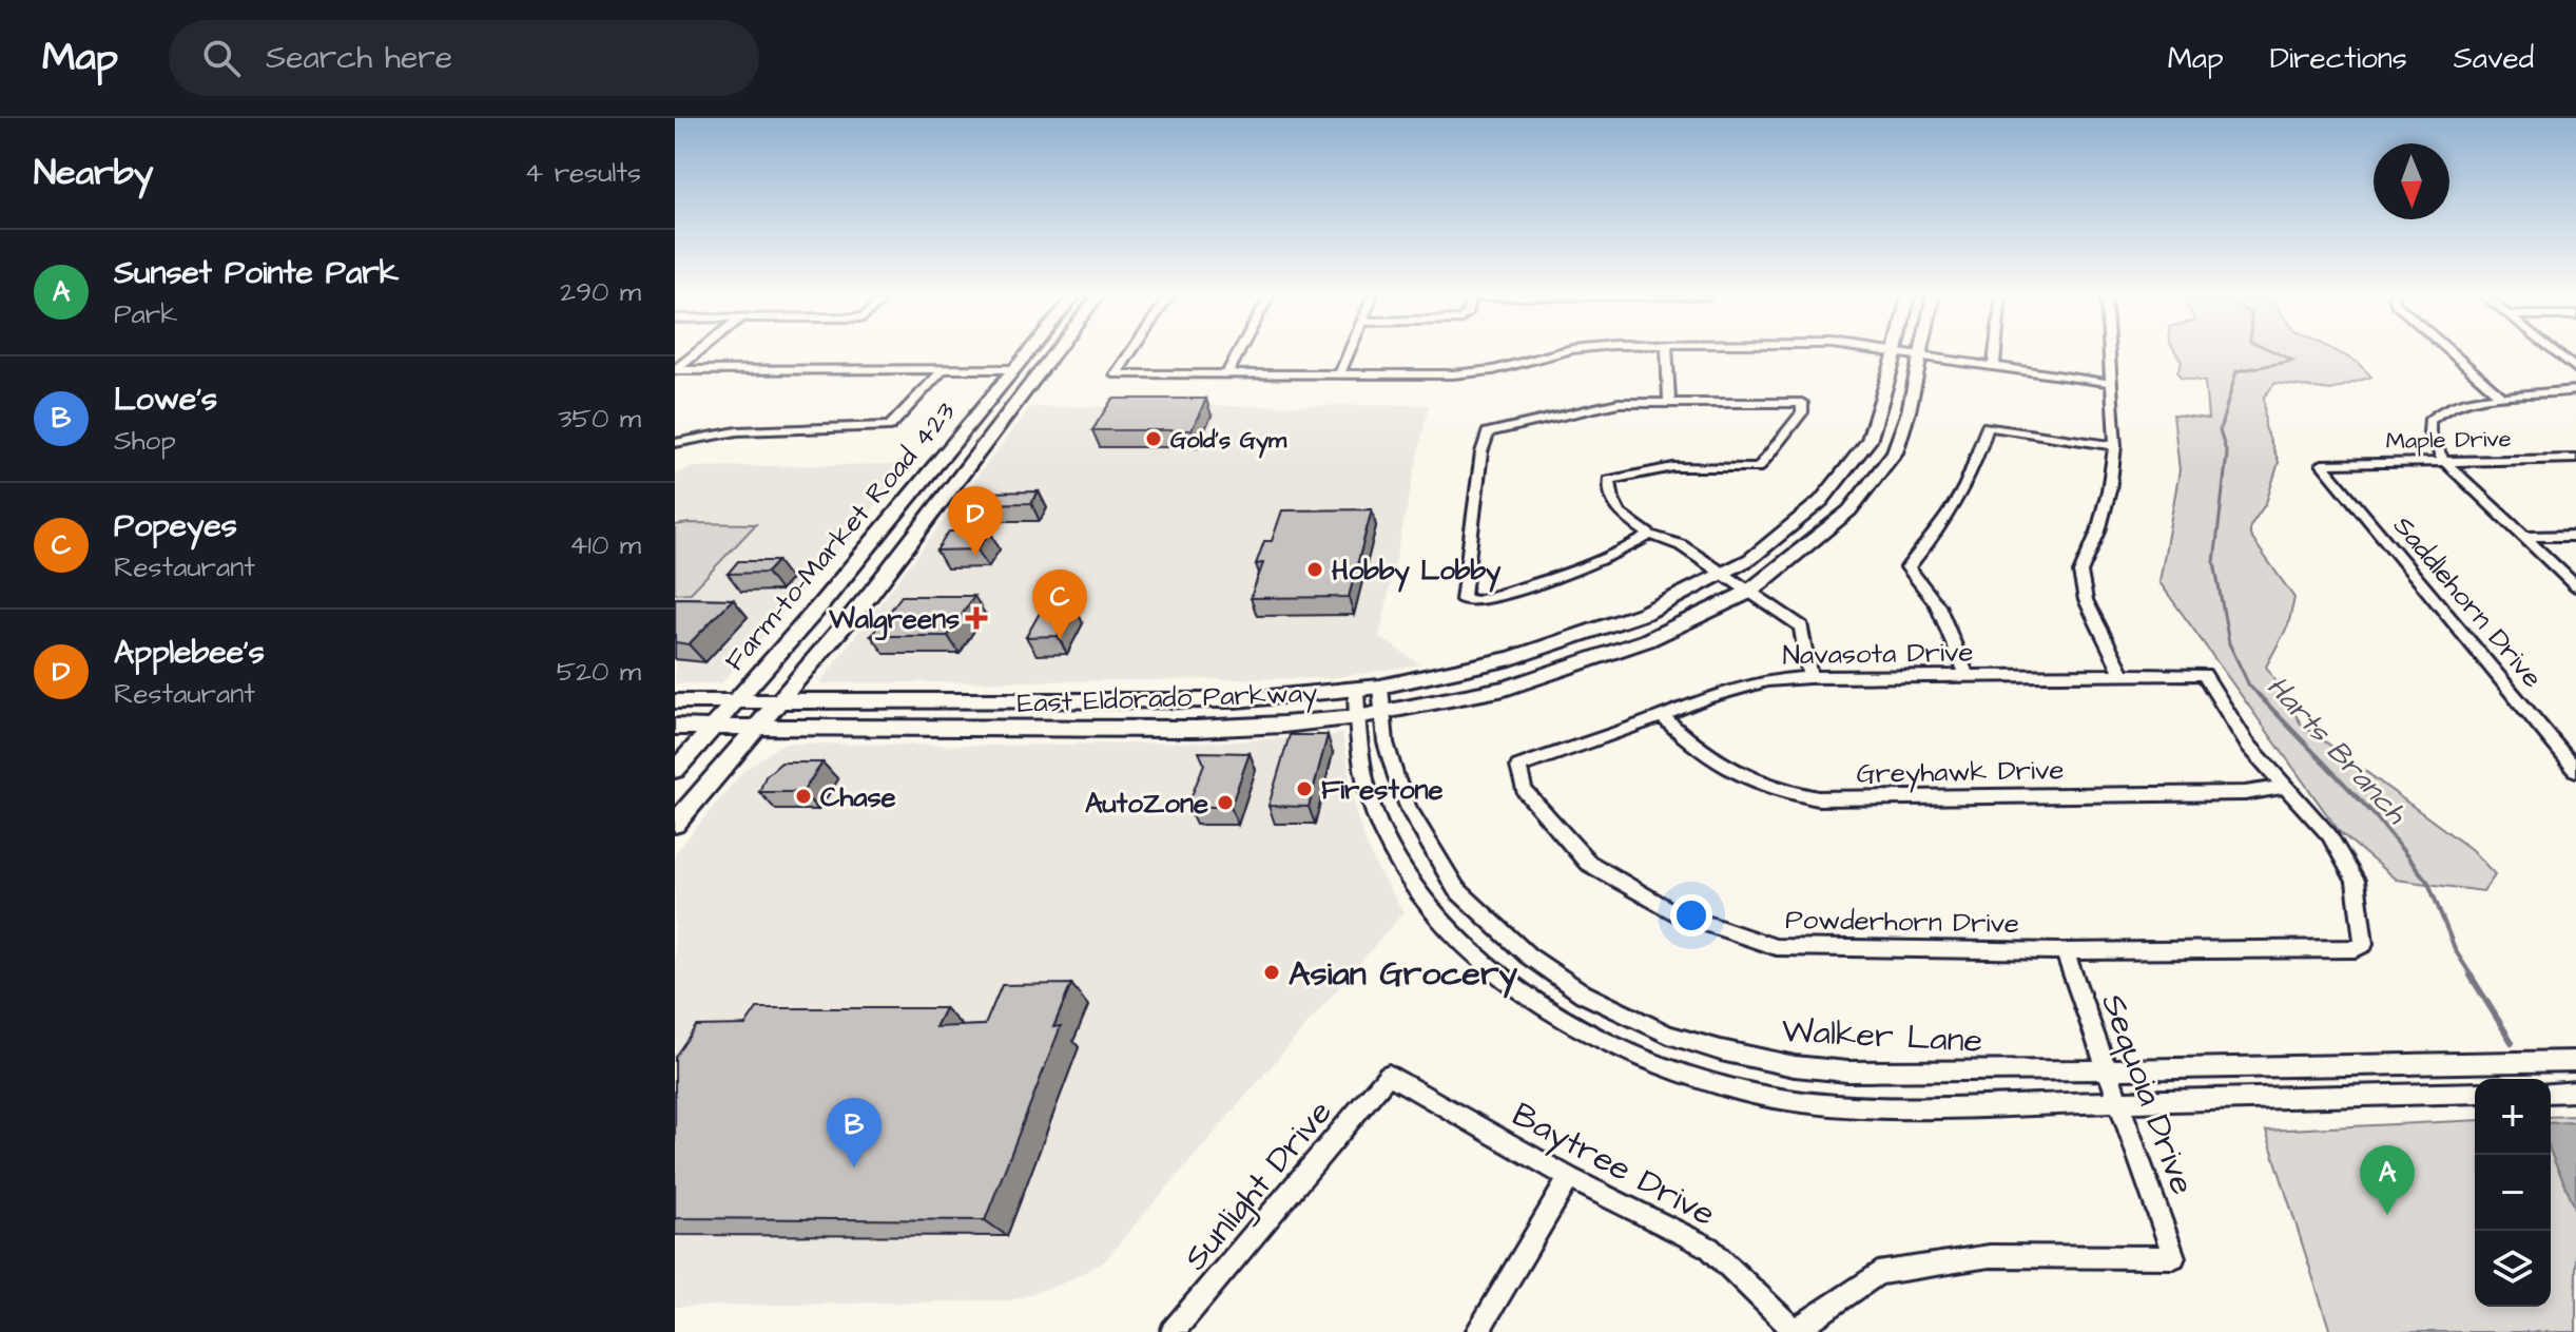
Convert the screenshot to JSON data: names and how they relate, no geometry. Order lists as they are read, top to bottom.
{
  "streets": {
    "main road": ["Farm-to-Market Road 423", "East Eldorado Parkway"],
    "street": [
      "Maple Drive",
      "Saddlehorn Drive",
      "Navasota Drive",
      "Greyhawk Drive",
      "Powderhorn Drive",
      "Walker Lane",
      "Sequoia Drive",
      "Baytree Drive",
      "Sunlight Drive"
    ]
  },
  "crossings": [
    ["Maple Drive", "Saddlehorn Drive"],
    ["Farm-to-Market Road 423", "East Eldorado Parkway"],
    ["Navasota Drive", "Greyhawk Drive"],
    ["Navasota Drive", "Powderhorn Drive"],
    ["East Eldorado Parkway", "Walker Lane"],
    ["Greyhawk Drive", "Powderhorn Drive"],
    ["Powderhorn Drive", "Sequoia Drive"],
    ["Walker Lane", "Sequoia Drive"],
    ["Sequoia Drive", "Baytree Drive"],
    ["Baytree Drive", "Sunlight Drive"]
  ],
  "water": ["Harts Branch"],
  "places": {
    "other": [
      "Gold's Gym",
      "Hobby Lobby",
      "Firestone",
      "Chase",
      "AutoZone",
      "Asian Grocery"
    ],
    "health": ["Walgreens"]
  },
  "north": "bottom",
  "page": {
    "header": "Map",
    "search": "Search here",
    "nav": ["Map", "Directions", "Saved"],
    "heading": ["Nearby", "4 results"],
    "list": [
      {
        "mark": "A",
        "name": "Sunset Pointe Park",
        "note": "Park",
        "value": "290 m"
      },
      {
        "mark": "B",
        "name": "Lowe's",
        "note": "Shop",
        "value": "350 m"
      },
      {
        "mark": "C",
        "name": "Popeyes",
        "note": "Restaurant",
        "value": "410 m"
      },
      {
        "mark": "D",
        "name": "Applebee's",
        "note": "Restaurant",
        "value": "520 m"
      }
    ],
    "pins": [
      "D",
      "C",
      "B",
      "A"
    ],
    "map_buttons": ["+", "−"]
  }
}
